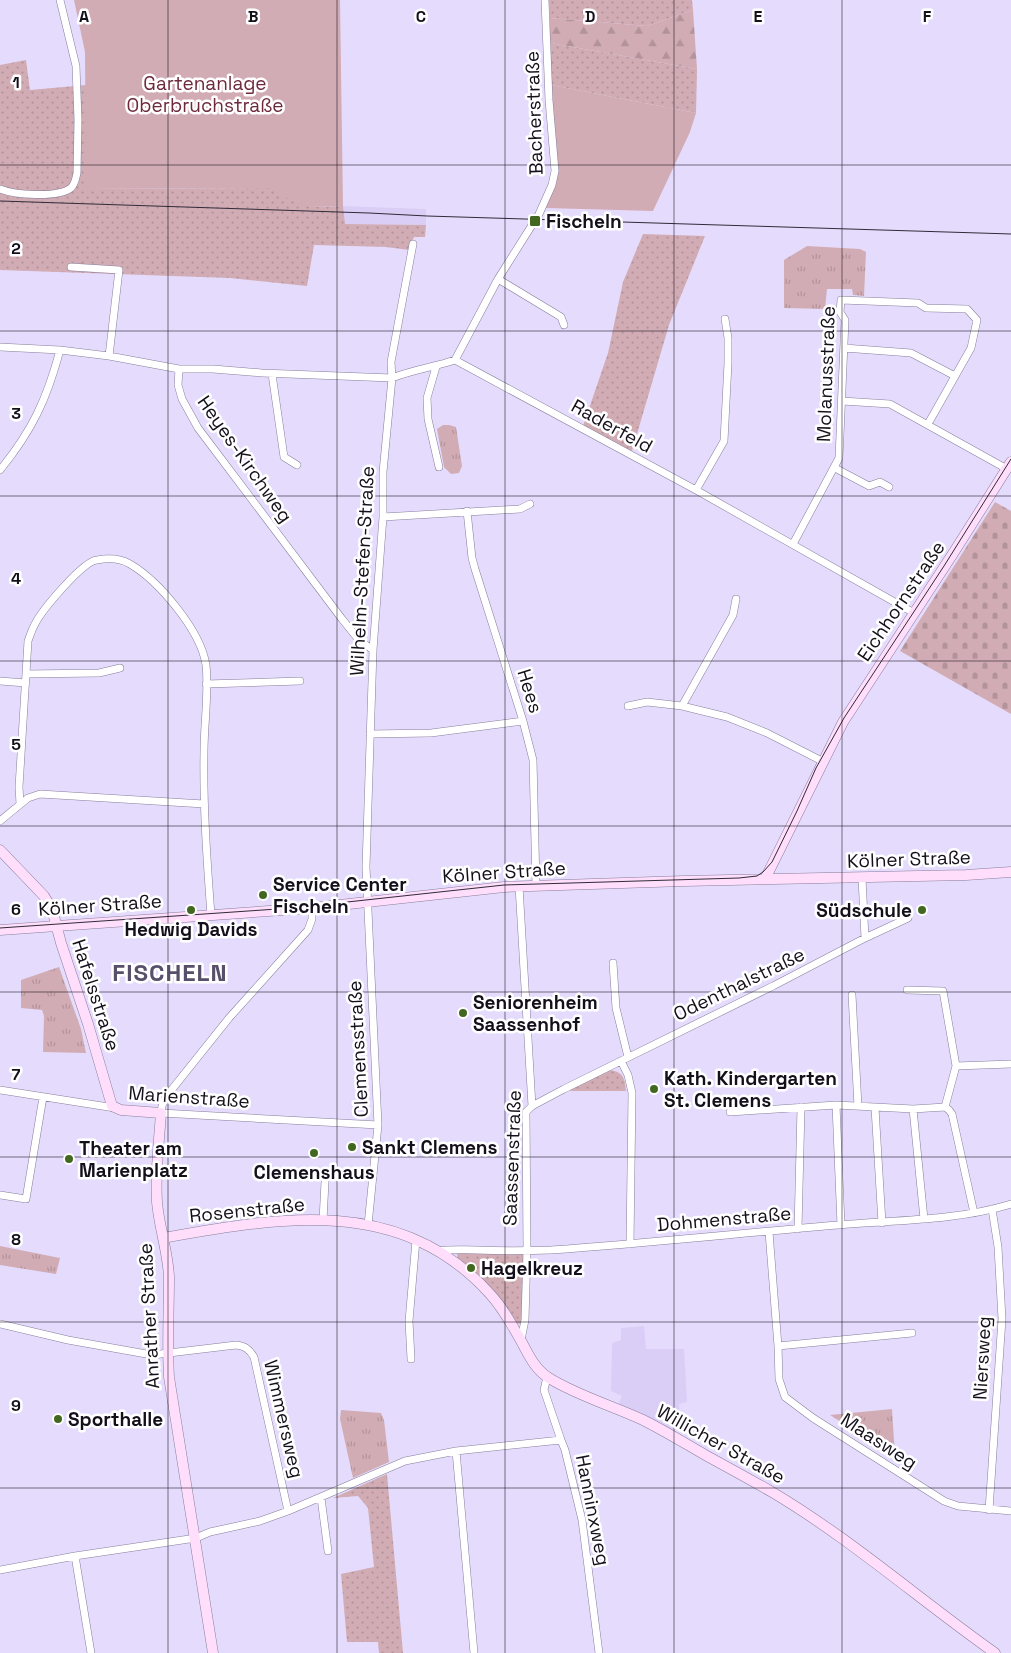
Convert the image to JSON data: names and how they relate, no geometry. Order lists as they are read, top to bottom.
{
  "streets": {
    "main road": [
      "Eichhornstraße",
      "Kölner Straße",
      "Hafelsstraße",
      "Marienstraße",
      "Rosenstraße",
      "Anrather Straße",
      "Willicher Straße"
    ],
    "street": [
      "Bacherstraße",
      "Molanusstraße",
      "Raderfeld",
      "Heyes-Kirchweg",
      "Wilhelm-Stefen-Straße",
      "Hees",
      "Odenthalstraße",
      "Clemensstraße",
      "Saassenstraße",
      "Dohmenstraße",
      "Niersweg",
      "Wimmersweg",
      "Maasweg",
      "Hanninxweg"
    ]
  },
  "crossings": [
    ["Molanusstraße", "Raderfeld"],
    ["Raderfeld", "Eichhornstraße"],
    ["Heyes-Kirchweg", "Wilhelm-Stefen-Straße"],
    ["Wilhelm-Stefen-Straße", "Kölner Straße"],
    ["Wilhelm-Stefen-Straße", "Clemensstraße"],
    ["Eichhornstraße", "Kölner Straße"],
    ["Hees", "Kölner Straße"],
    ["Kölner Straße", "Hafelsstraße"],
    ["Kölner Straße", "Clemensstraße"],
    ["Kölner Straße", "Saassenstraße"],
    ["Kölner Straße", "Anrather Straße"],
    ["Odenthalstraße", "Saassenstraße"],
    ["Hafelsstraße", "Marienstraße"],
    ["Clemensstraße", "Marienstraße"],
    ["Clemensstraße", "Rosenstraße"],
    ["Marienstraße", "Anrather Straße"],
    ["Saassenstraße", "Dohmenstraße"],
    ["Saassenstraße", "Willicher Straße"],
    ["Rosenstraße", "Dohmenstraße"],
    ["Rosenstraße", "Anrather Straße"],
    ["Rosenstraße", "Willicher Straße"],
    ["Dohmenstraße", "Niersweg"],
    ["Dohmenstraße", "Maasweg"],
    ["Anrather Straße", "Wimmersweg"],
    ["Niersweg", "Maasweg"],
    ["Willicher Straße", "Hanninxweg"]
  ],
  "districts": ["FISCHELN"],
  "parks": ["Gartenanlage Oberbruchstraße"],
  "places": {
    "transit": ["Fischeln"],
    "other": [
      "Service Center Fischeln",
      "Hedwig Davids",
      "Südschule",
      "Seniorenheim Saassenhof",
      "Kath. Kindergarten St. Clemens",
      "Sankt Clemens",
      "Clemenshaus",
      "Theater am Marienplatz",
      "Hagelkreuz",
      "Sporthalle"
    ]
  },
  "grid": {
    "columns": [
      "A",
      "B",
      "C",
      "D",
      "E",
      "F"
    ],
    "rows": [
      "1",
      "2",
      "3",
      "4",
      "5",
      "6",
      "7",
      "8",
      "9"
    ]
  }
}
